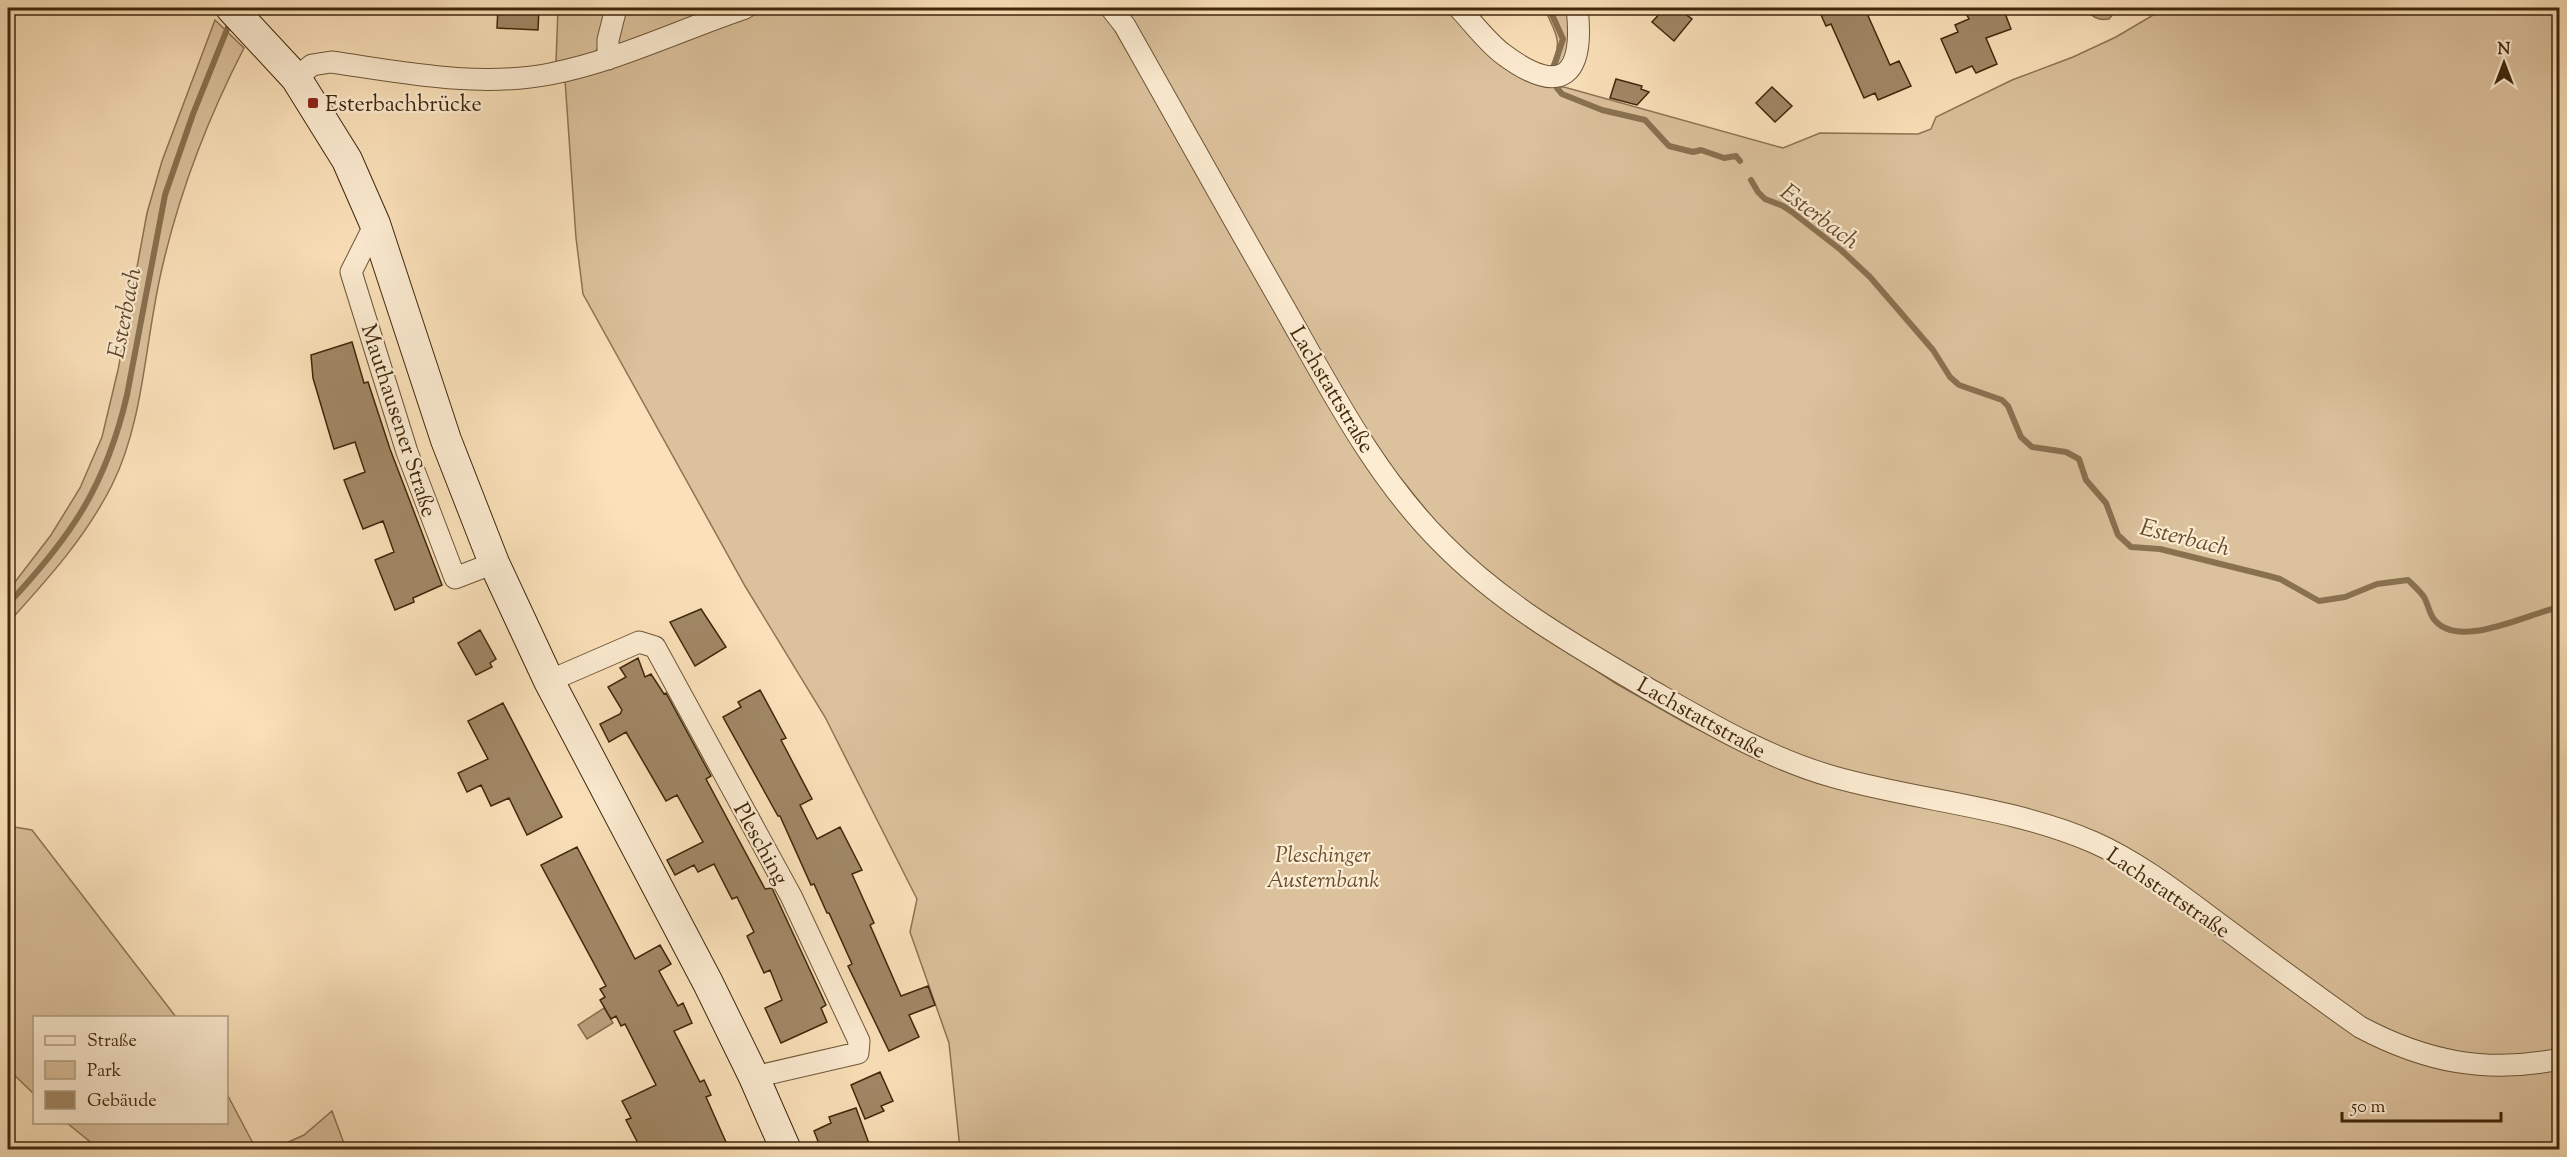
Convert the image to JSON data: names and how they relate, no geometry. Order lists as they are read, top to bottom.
{
  "streets": {
    "main road": ["Mauthausener Straße"],
    "street": ["Lachstattstraße", "Plesching"]
  },
  "crossings": [
    ["Mauthausener Straße", "Plesching"]
  ],
  "water": ["Esterbach"],
  "parks": ["Pleschinger Austernbank"],
  "places": {
    "transit": ["Esterbachbrücke"]
  },
  "legend": ["Straße", "Park", "Gebäude"],
  "scale_bar": "50 m",
  "north": "top"
}
